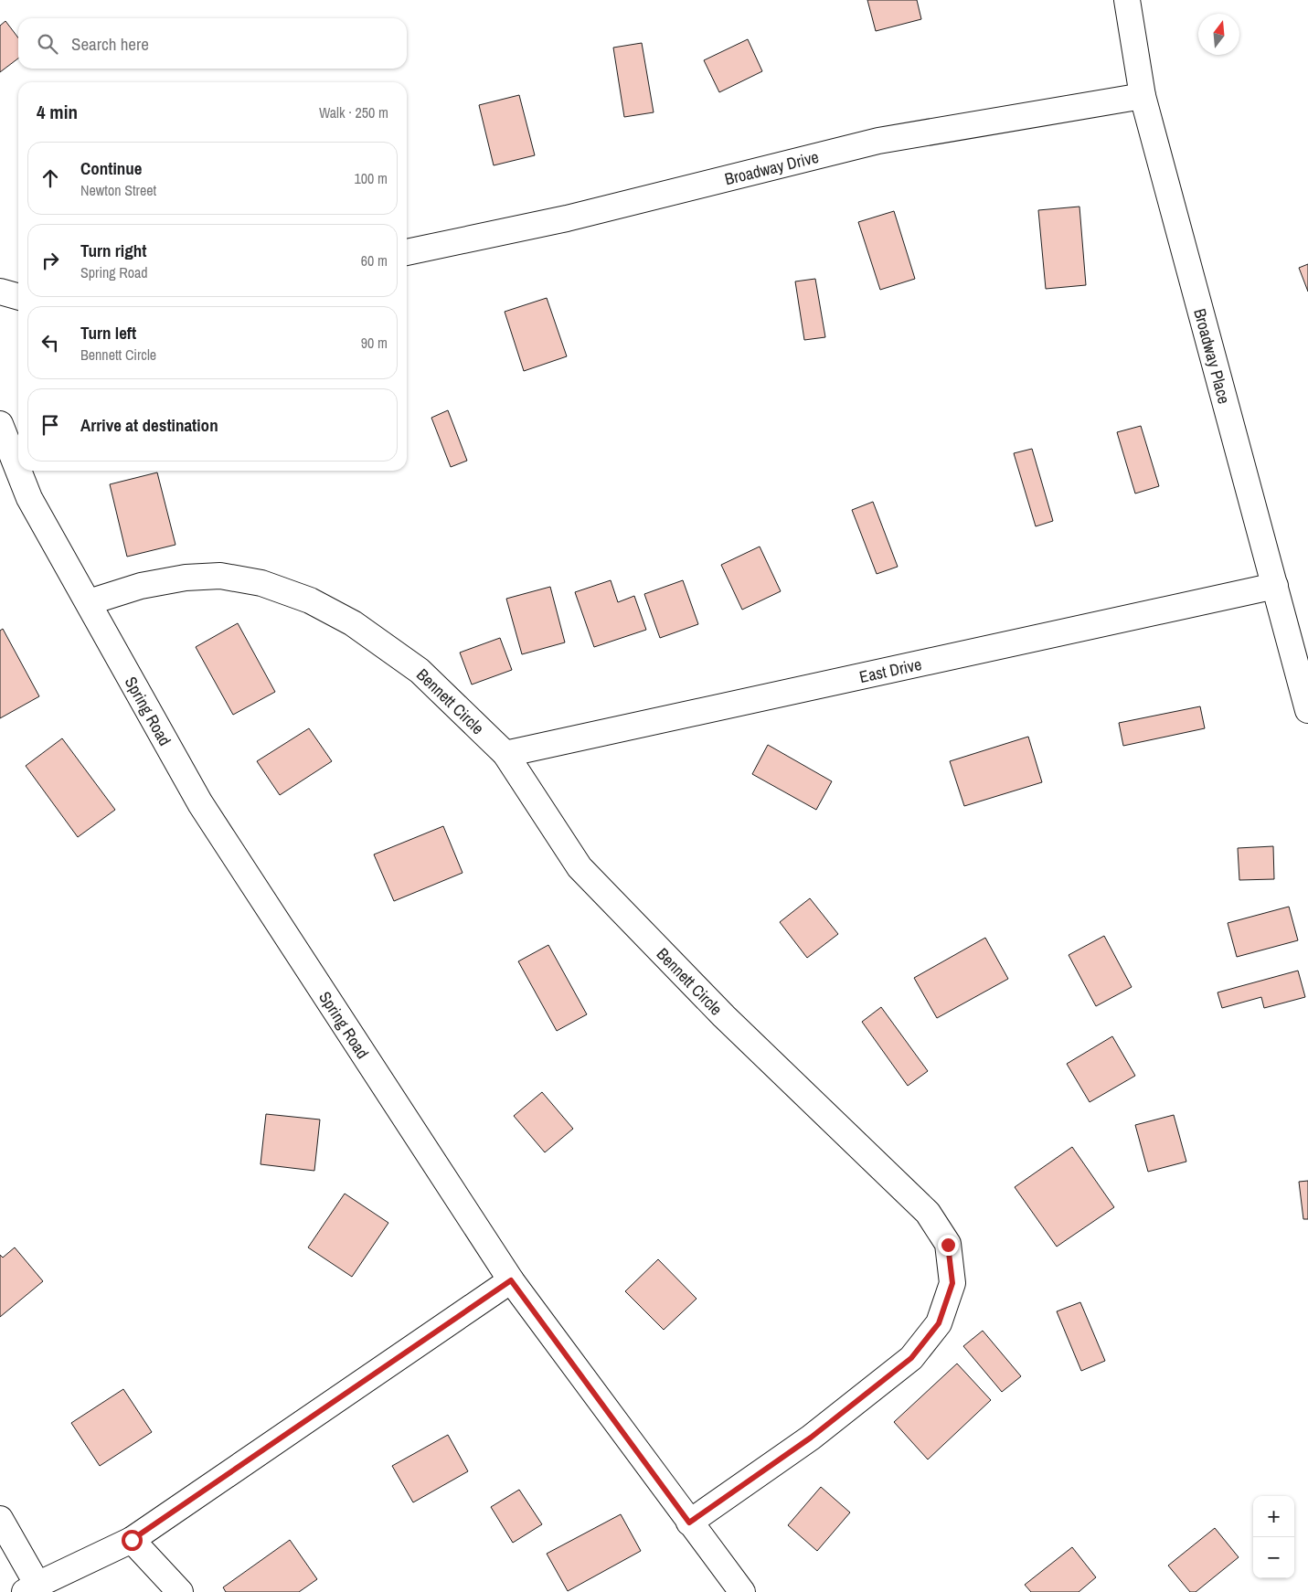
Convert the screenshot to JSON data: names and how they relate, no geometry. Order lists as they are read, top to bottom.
{
  "streets": {
    "street": [
      "Broadway Drive",
      "Broadway Place",
      "East Drive",
      "Bennett Circle",
      "Spring Road"
    ]
  },
  "crossings": [
    ["Broadway Drive", "Broadway Place"],
    ["Broadway Place", "East Drive"],
    ["East Drive", "Bennett Circle"],
    ["Bennett Circle", "Spring Road"]
  ],
  "north": "top",
  "page": {
    "search": "Search here",
    "heading": ["4 min", "Walk · 250 m"],
    "list": [
      ["Continue", "Newton Street", "100 m"],
      ["Turn right", "Spring Road", "60 m"],
      ["Turn left", "Bennett Circle", "90 m"],
      "Arrive at destination"
    ],
    "map_buttons": ["+", "−"]
  }
}
